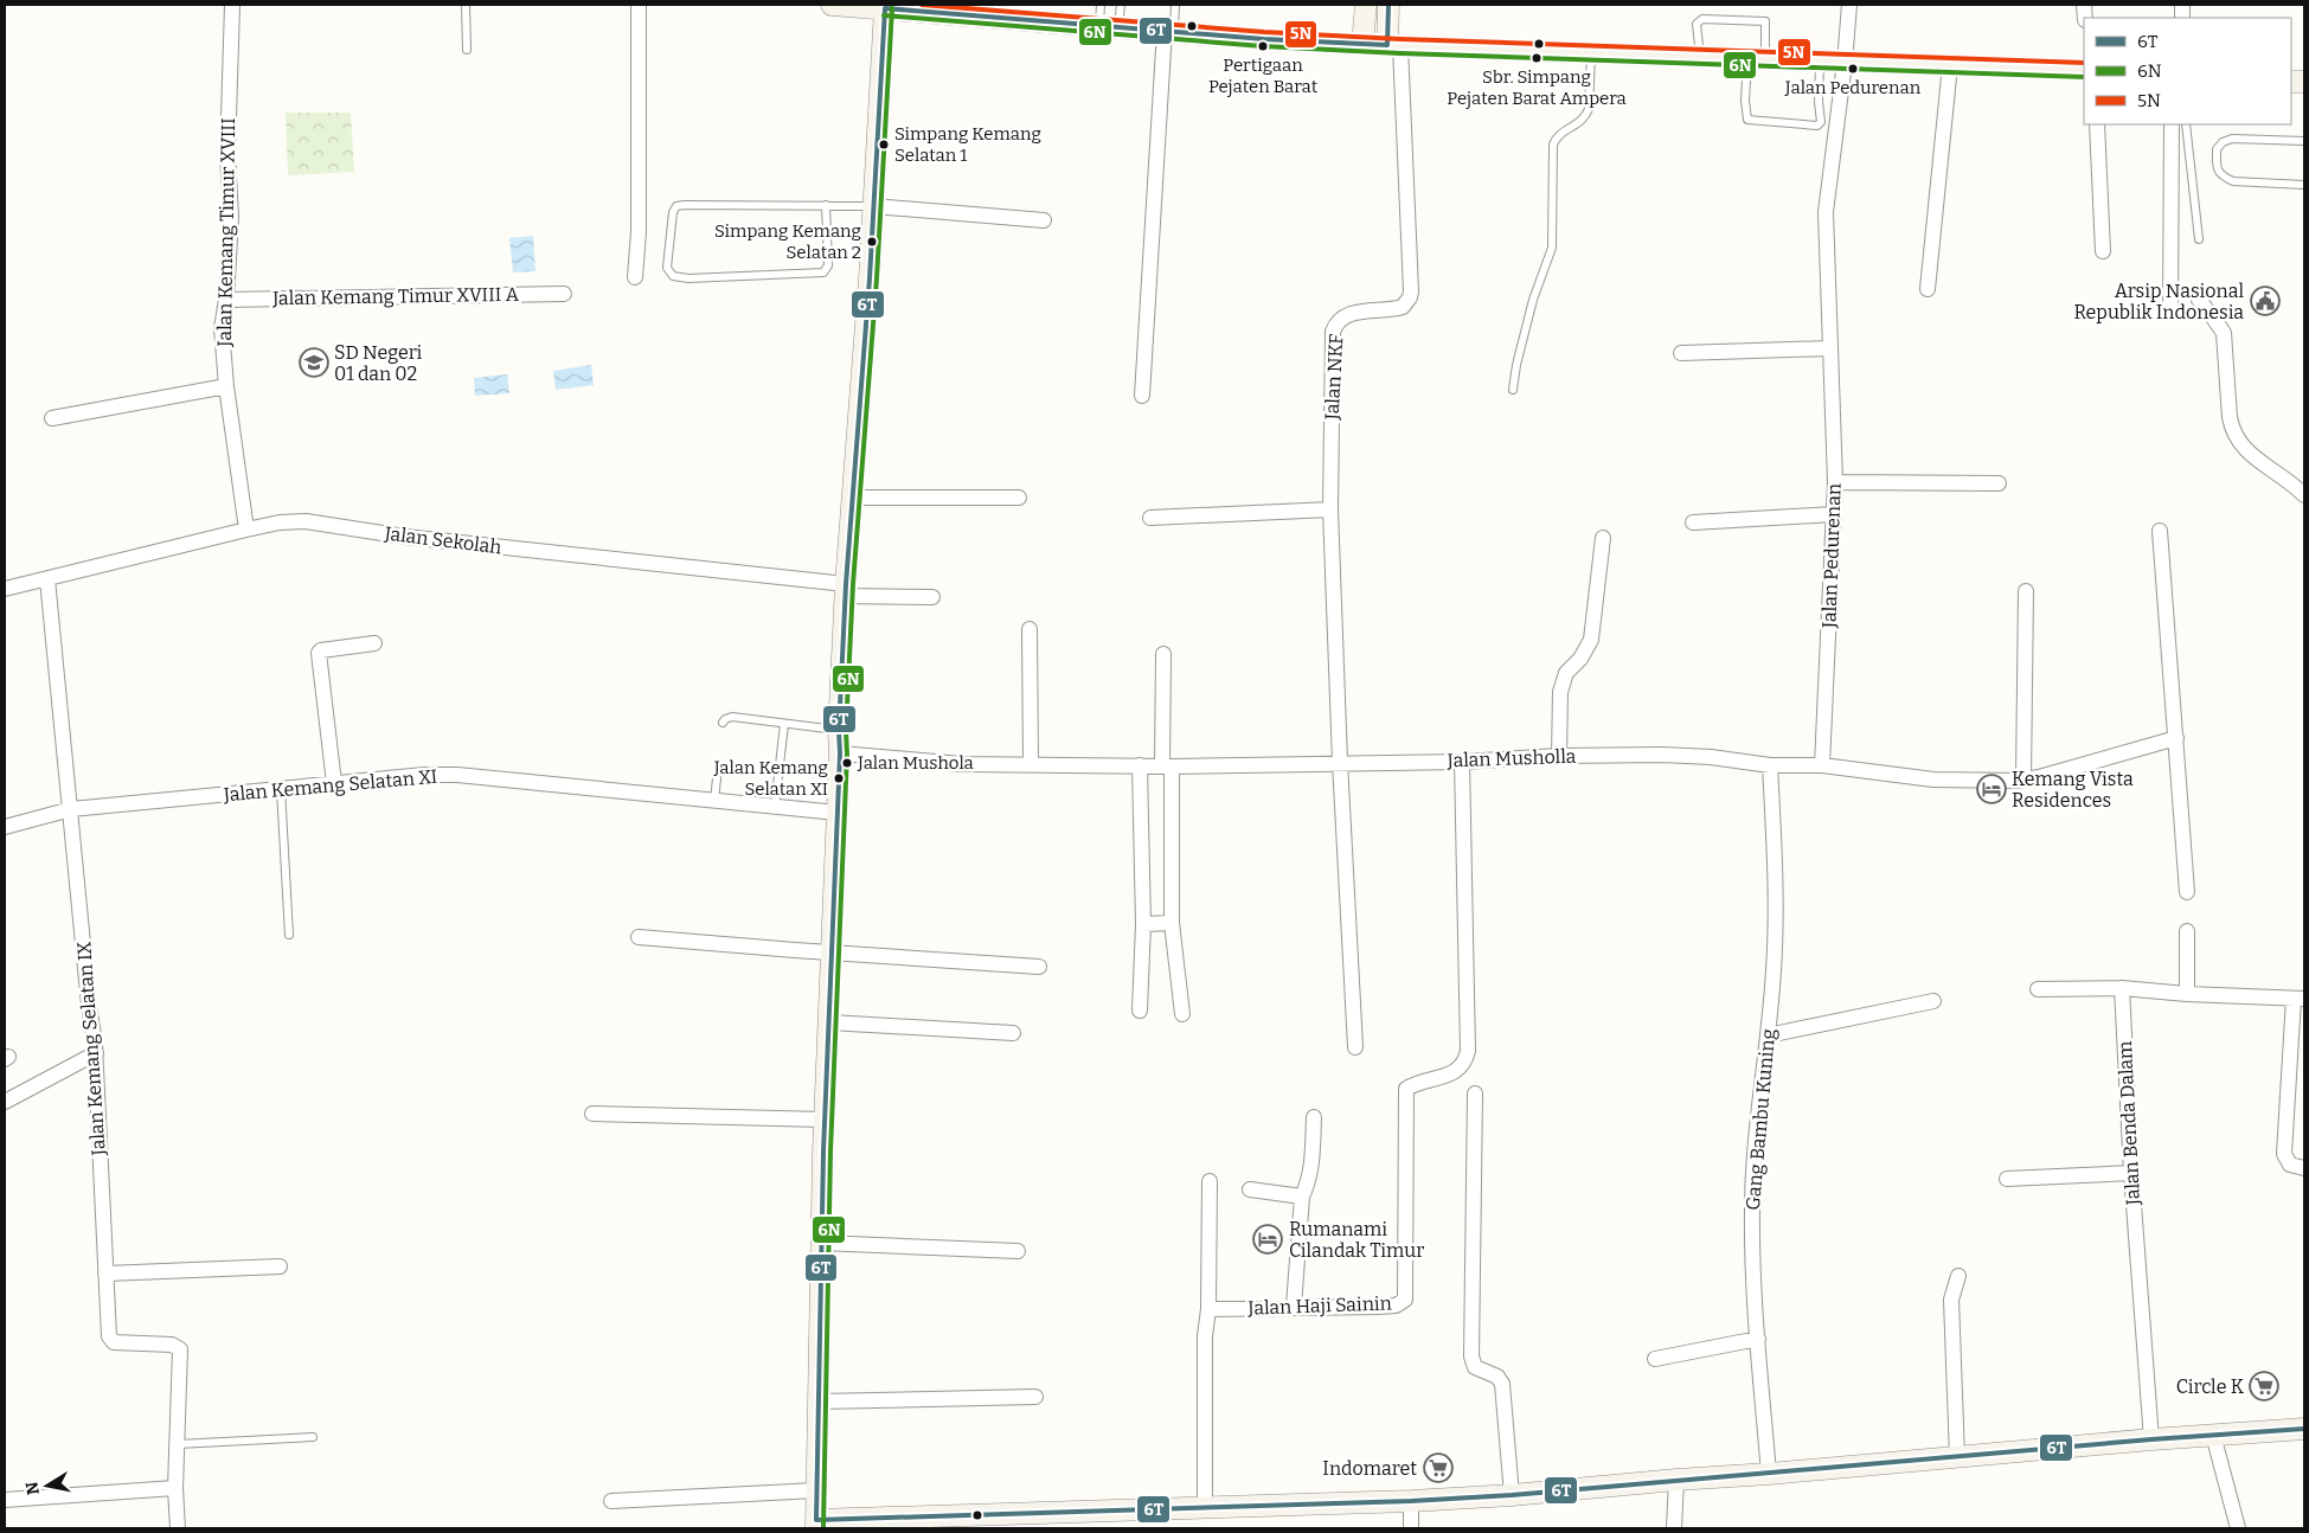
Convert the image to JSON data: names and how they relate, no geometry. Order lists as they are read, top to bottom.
{
  "streets": {
    "street": [
      "Jalan Kemang Timur XVIII",
      "Jalan Kemang Timur XVIII A",
      "Jalan NKF",
      "Jalan Sekolah",
      "Jalan Pedurenan",
      "Jalan Musholla",
      "Jalan Kemang Selatan XI",
      "Jalan Kemang Selatan IX",
      "Gang Bambu Kuning",
      "Jalan Benda Dalam",
      "Jalan Haji Sainin"
    ]
  },
  "crossings": [
    ["Jalan Kemang Timur XVIII", "Jalan Kemang Timur XVIII A"],
    ["Jalan Kemang Timur XVIII", "Jalan Sekolah"],
    ["Jalan NKF", "Jalan Musholla"],
    ["Jalan Sekolah", "Jalan Kemang Selatan IX"],
    ["Jalan Pedurenan", "Jalan Musholla"],
    ["Jalan Musholla", "Gang Bambu Kuning"],
    ["Jalan Musholla", "Jalan Haji Sainin"],
    ["Jalan Kemang Selatan XI", "Jalan Kemang Selatan IX"]
  ],
  "places": {
    "other": [
      "Pertigaan Pejaten Barat",
      "Sbr. Simpang Pejaten Barat Ampera",
      "Jalan Pedurenan",
      "Simpang Kemang Selatan 1",
      "Simpang Kemang Selatan 2",
      "Jalan Mushola",
      "Jalan Kemang Selatan XI"
    ],
    "public building": ["Arsip Nasional Republik Indonesia"],
    "school or university": ["SD Negeri 01 dan 02"],
    "hotel": ["Kemang Vista Residences", "Rumanami Cilandak Timur"],
    "supermarket": ["Circle K", "Indomaret"]
  },
  "lines": ["transit line 6T", "transit line 5N", "transit line 6N"],
  "legend": ["6T", "6N", "5N"],
  "north": "left"
}
